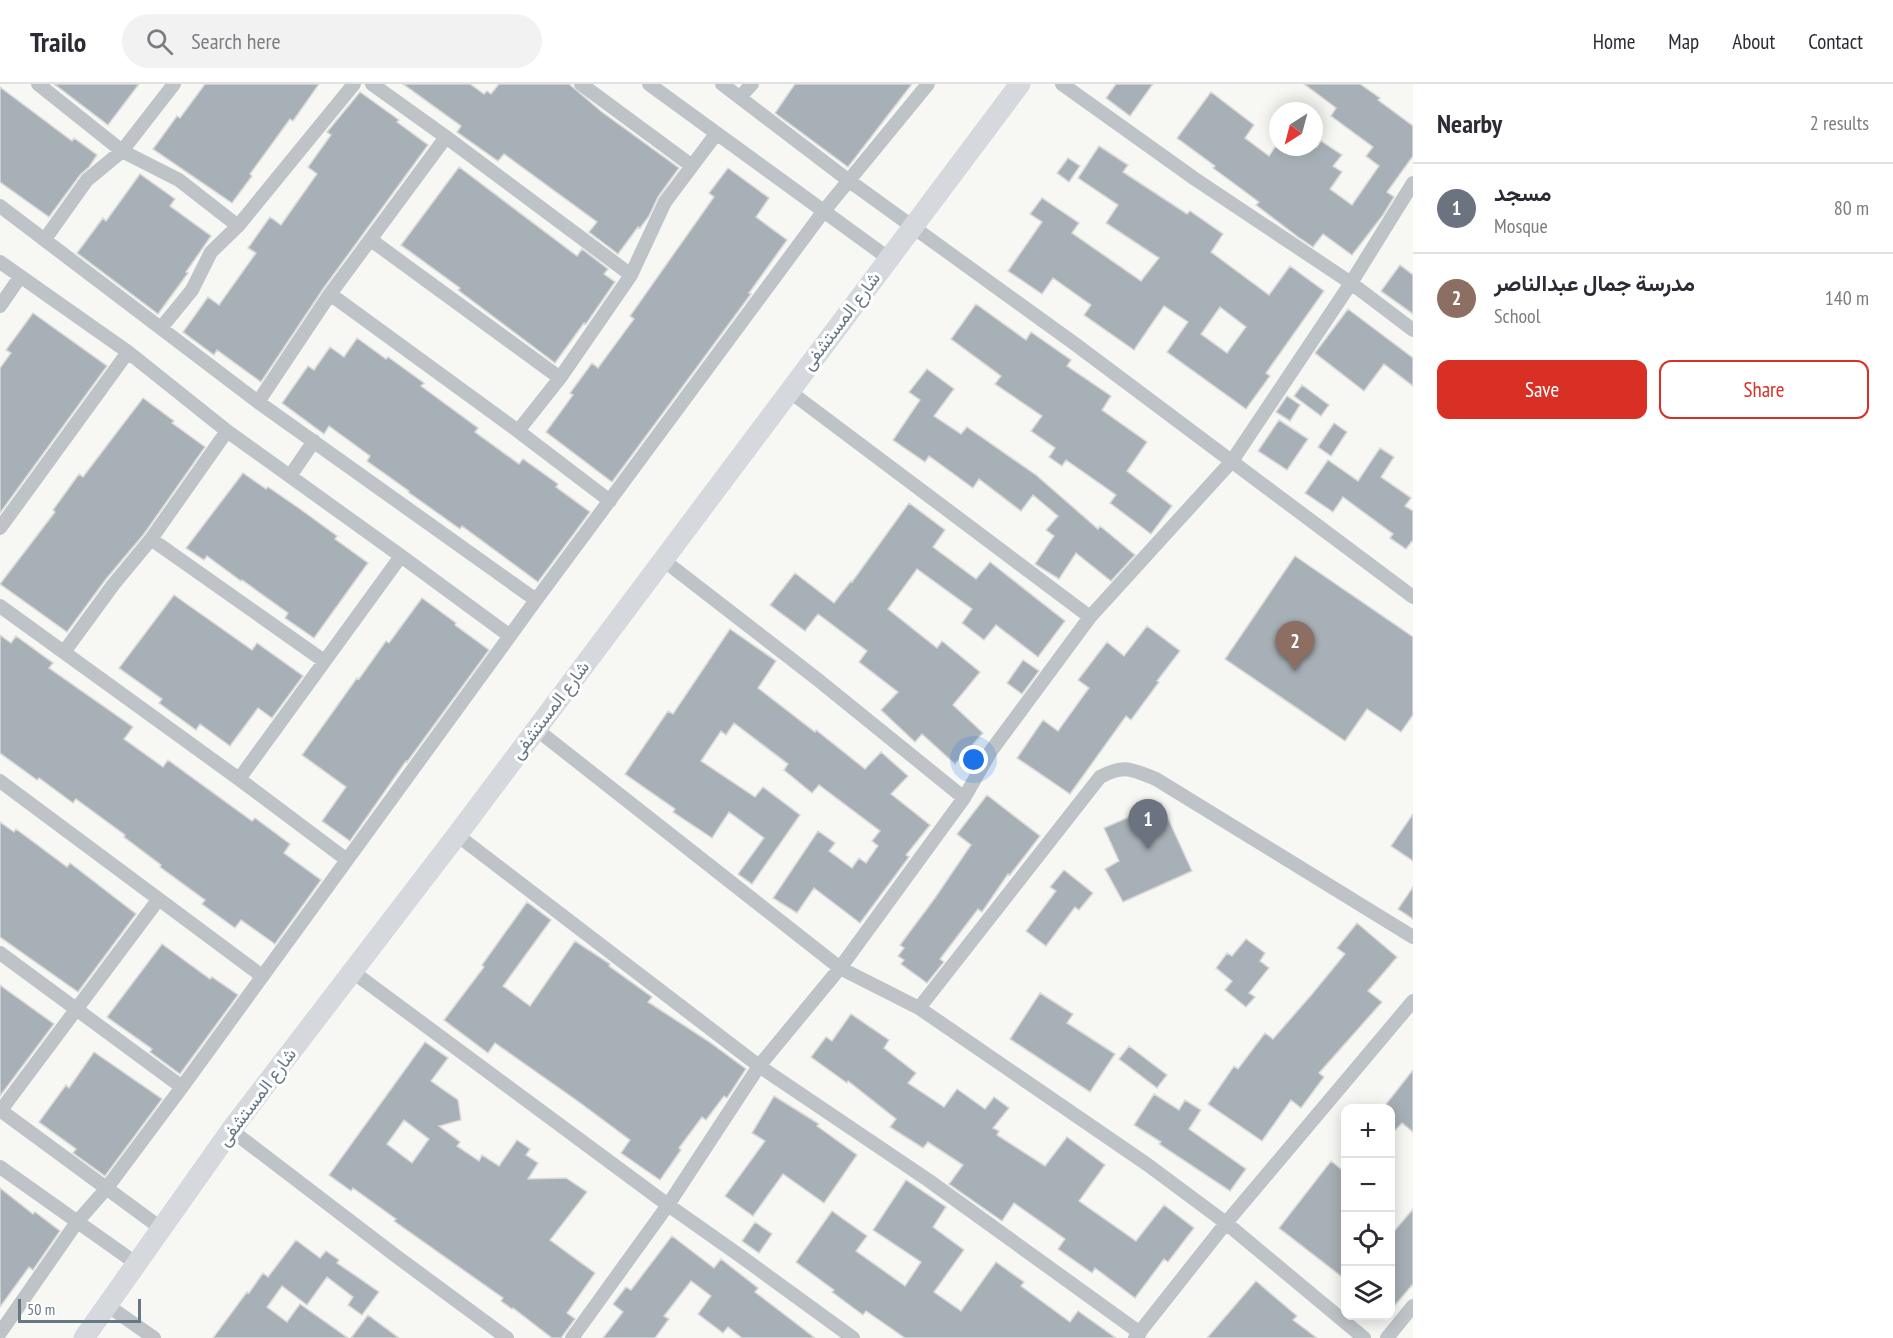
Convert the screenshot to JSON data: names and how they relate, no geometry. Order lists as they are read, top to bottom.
{
  "streets": {
    "highway": ["شارع المستشفى"]
  },
  "scale_bar": "50 m",
  "north": "bottom left",
  "page": {
    "header": "Trailo",
    "search": "Search here",
    "nav": [
      "Home",
      "Map",
      "About",
      "Contact"
    ],
    "heading": ["Nearby", "2 results"],
    "list": [
      {
        "mark": "1",
        "name": "مسجد",
        "note": "Mosque",
        "value": "80 m"
      },
      {
        "mark": "2",
        "name": "مدرسة جمال عبدالناصر",
        "note": "School",
        "value": "140 m"
      }
    ],
    "buttons": ["Save", "Share"],
    "pins": ["2", "1"],
    "map_buttons": ["+", "−"],
    "scale": "50 m"
  }
}
